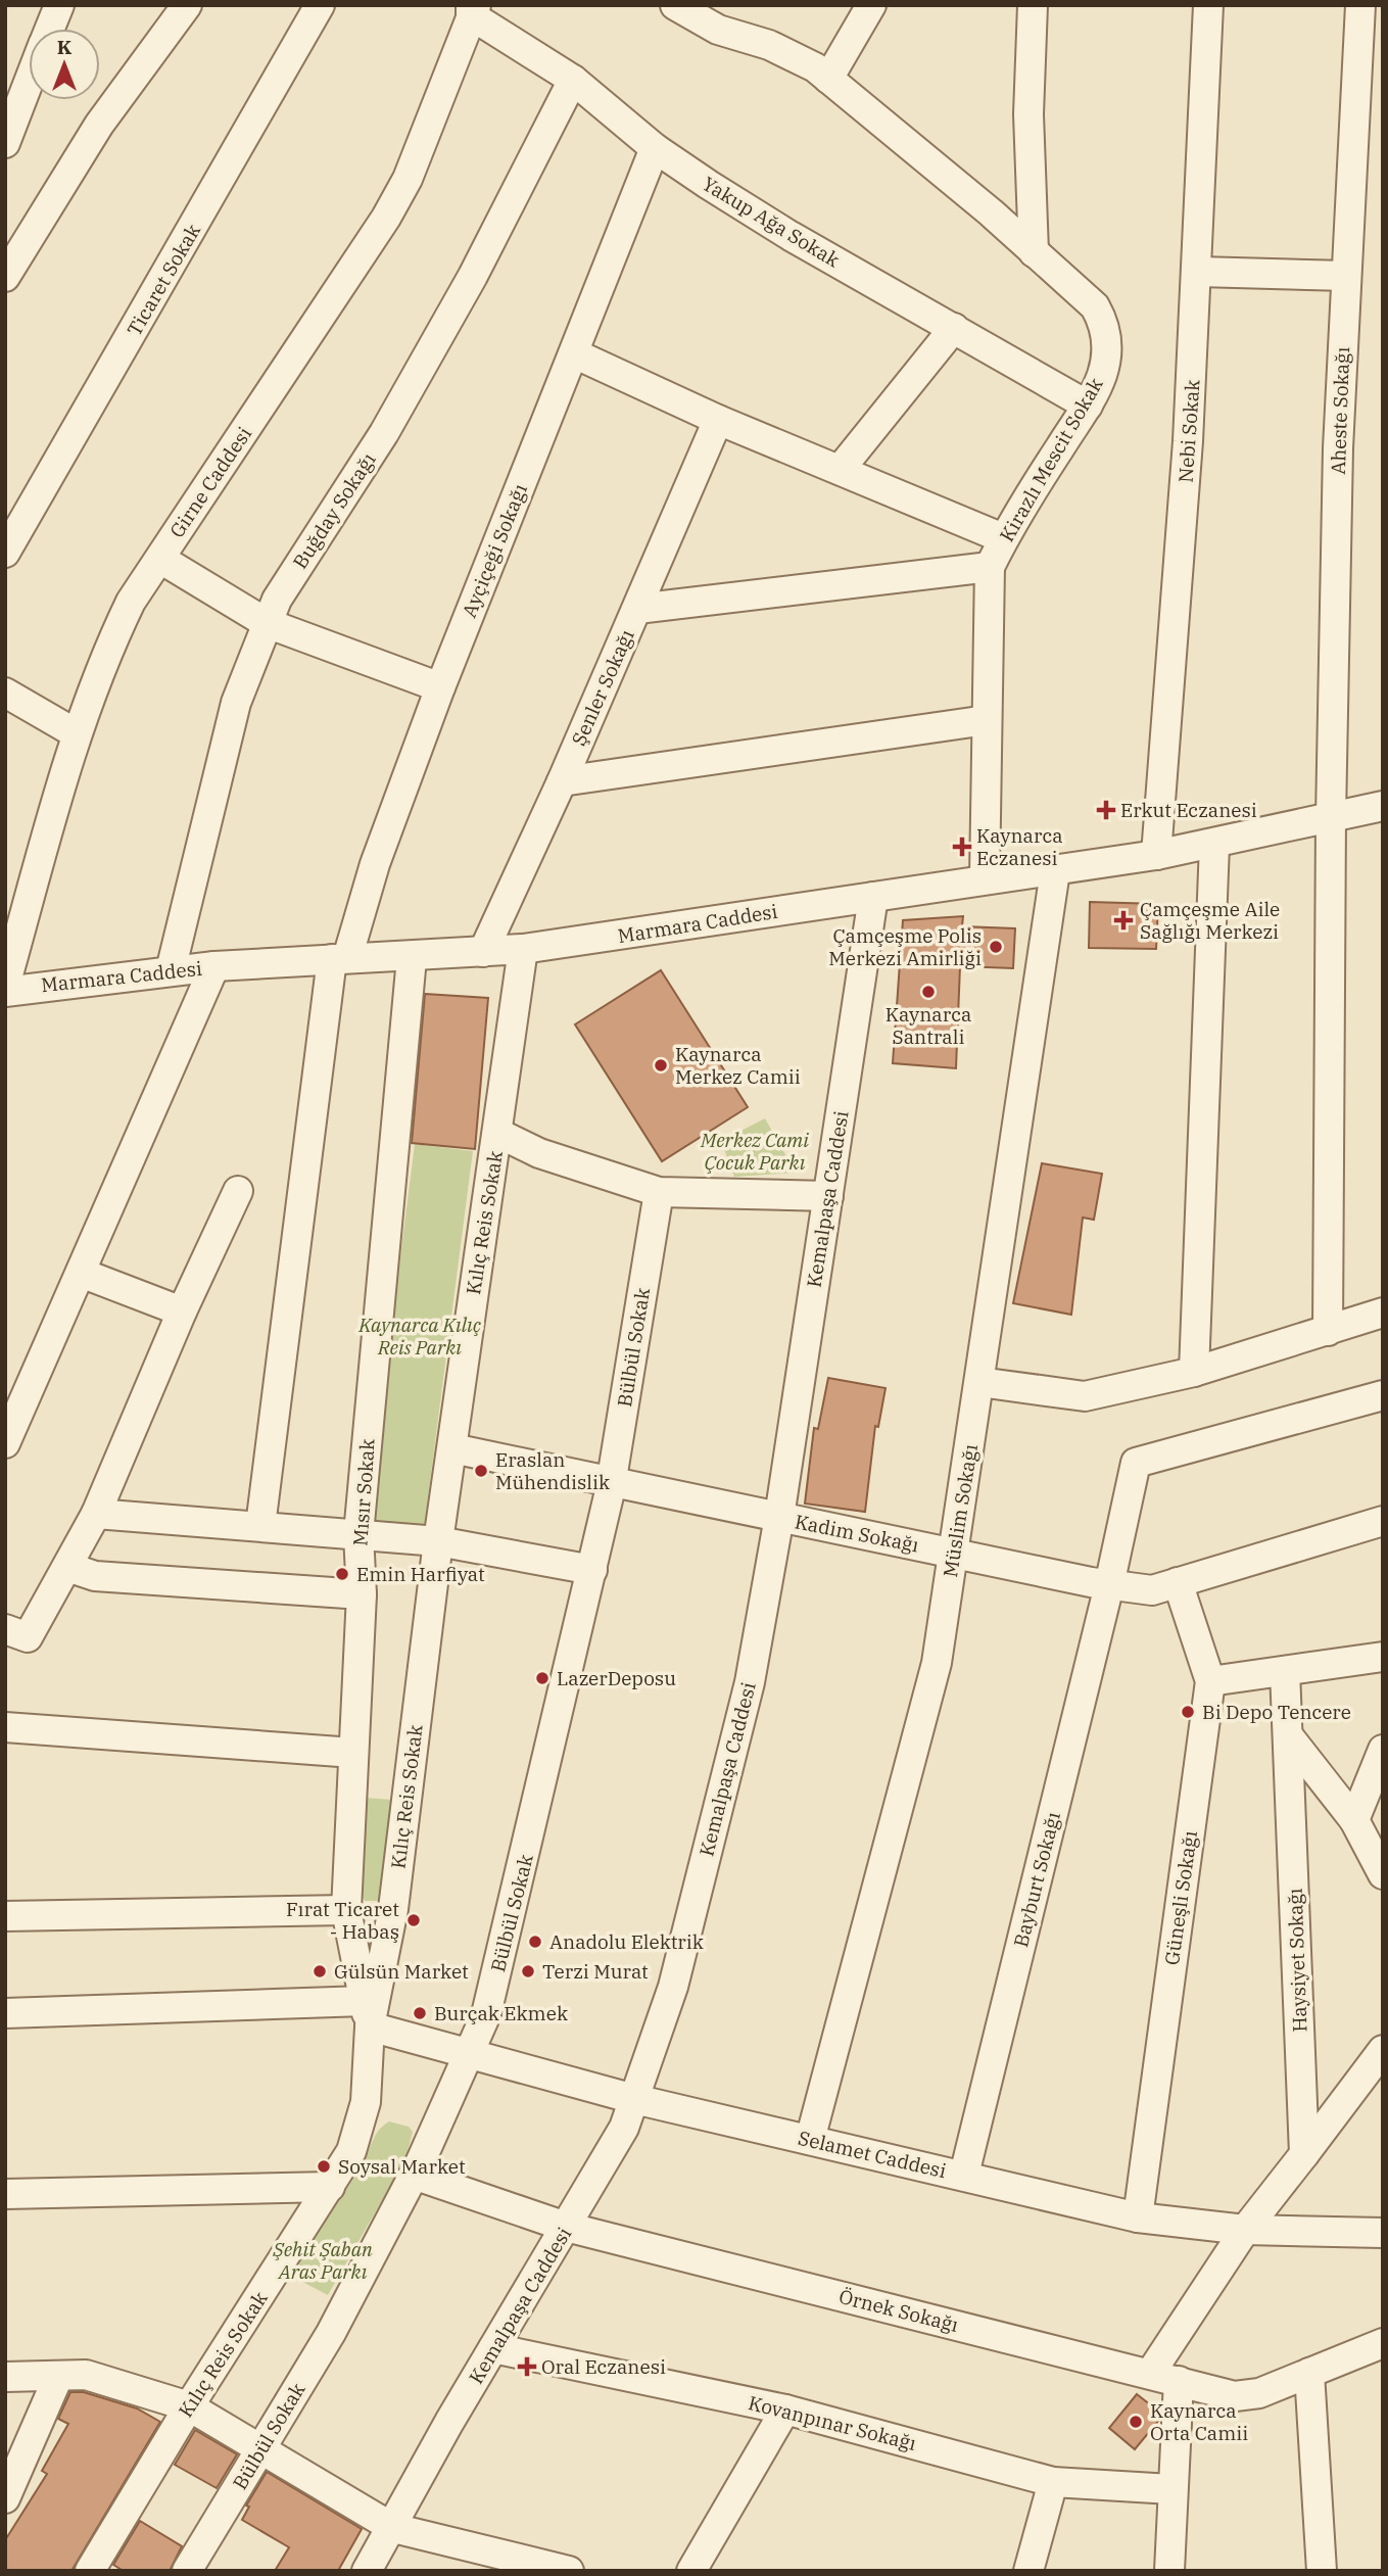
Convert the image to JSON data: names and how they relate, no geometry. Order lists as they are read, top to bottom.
{
  "streets": {
    "street": [
      "Yakup Ağa Sokak",
      "Ticaret Sokak",
      "Aheste Sokağı",
      "Nebi Sokak",
      "Kirazlı Mescit Sokak",
      "Girne Caddesi",
      "Buğday Sokağı",
      "Ayçiçeği Sokağı",
      "Şenler Sokağı",
      "Marmara Caddesi",
      "Kemalpaşa Caddesi",
      "Kılıç Reis Sokak",
      "Bülbül Sokak",
      "Mısır Sokak",
      "Müslim Sokağı",
      "Kadim Sokağı",
      "Bayburt Sokağı",
      "Güneşli Sokağı",
      "Haysiyet Sokağı",
      "Selamet Caddesi",
      "Örnek Sokağı",
      "Kovanpınar Sokağı"
    ]
  },
  "crossings": [
    ["Yakup Ağa Sokak", "Kirazlı Mescit Sokak"],
    ["Yakup Ağa Sokak", "Girne Caddesi"],
    ["Yakup Ağa Sokak", "Buğday Sokağı"],
    ["Yakup Ağa Sokak", "Ayçiçeği Sokağı"],
    ["Aheste Sokağı", "Marmara Caddesi"],
    ["Nebi Sokak", "Marmara Caddesi"],
    ["Kirazlı Mescit Sokak", "Marmara Caddesi"],
    ["Buğday Sokağı", "Marmara Caddesi"],
    ["Ayçiçeği Sokağı", "Marmara Caddesi"],
    ["Şenler Sokağı", "Marmara Caddesi"],
    ["Marmara Caddesi", "Kemalpaşa Caddesi"],
    ["Marmara Caddesi", "Kılıç Reis Sokak"],
    ["Marmara Caddesi", "Mısır Sokak"],
    ["Marmara Caddesi", "Müslim Sokağı"],
    ["Kemalpaşa Caddesi", "Kadim Sokağı"],
    ["Kemalpaşa Caddesi", "Selamet Caddesi"],
    ["Kemalpaşa Caddesi", "Örnek Sokağı"],
    ["Kemalpaşa Caddesi", "Kovanpınar Sokağı"],
    ["Kılıç Reis Sokak", "Mısır Sokak"],
    ["Kılıç Reis Sokak", "Kadim Sokağı"],
    ["Kılıç Reis Sokak", "Selamet Caddesi"],
    ["Bülbül Sokak", "Kadim Sokağı"],
    ["Bülbül Sokak", "Selamet Caddesi"],
    ["Bülbül Sokak", "Örnek Sokağı"],
    ["Mısır Sokak", "Selamet Caddesi"],
    ["Müslim Sokağı", "Kadim Sokağı"],
    ["Müslim Sokağı", "Selamet Caddesi"],
    ["Kadim Sokağı", "Bayburt Sokağı"],
    ["Kadim Sokağı", "Güneşli Sokağı"],
    ["Bayburt Sokağı", "Selamet Caddesi"],
    ["Güneşli Sokağı", "Selamet Caddesi"]
  ],
  "parks": ["Merkez Cami Çocuk Parkı", "Kaynarca Kılıç Reis Parkı", "Şehit Şaban Aras Parkı"],
  "places": {
    "health": [
      "Erkut Eczanesi",
      "Kaynarca Eczanesi",
      "Çamçeşme Aile Sağlığı Merkezi",
      "Oral Eczanesi"
    ],
    "other": [
      "Çamçeşme Polis Merkezi Amirliği",
      "Kaynarca Santrali",
      "Kaynarca Merkez Camii",
      "Eraslan Mühendislik",
      "Emin Harfiyat",
      "LazerDeposu",
      "Bi Depo Tencere",
      "Fırat Ticaret - Habaş",
      "Anadolu Elektrik",
      "Gülsün Market",
      "Terzi Murat",
      "Burçak Ekmek",
      "Soysal Market",
      "Kaynarca Orta Camii"
    ]
  },
  "north": "top"
}
